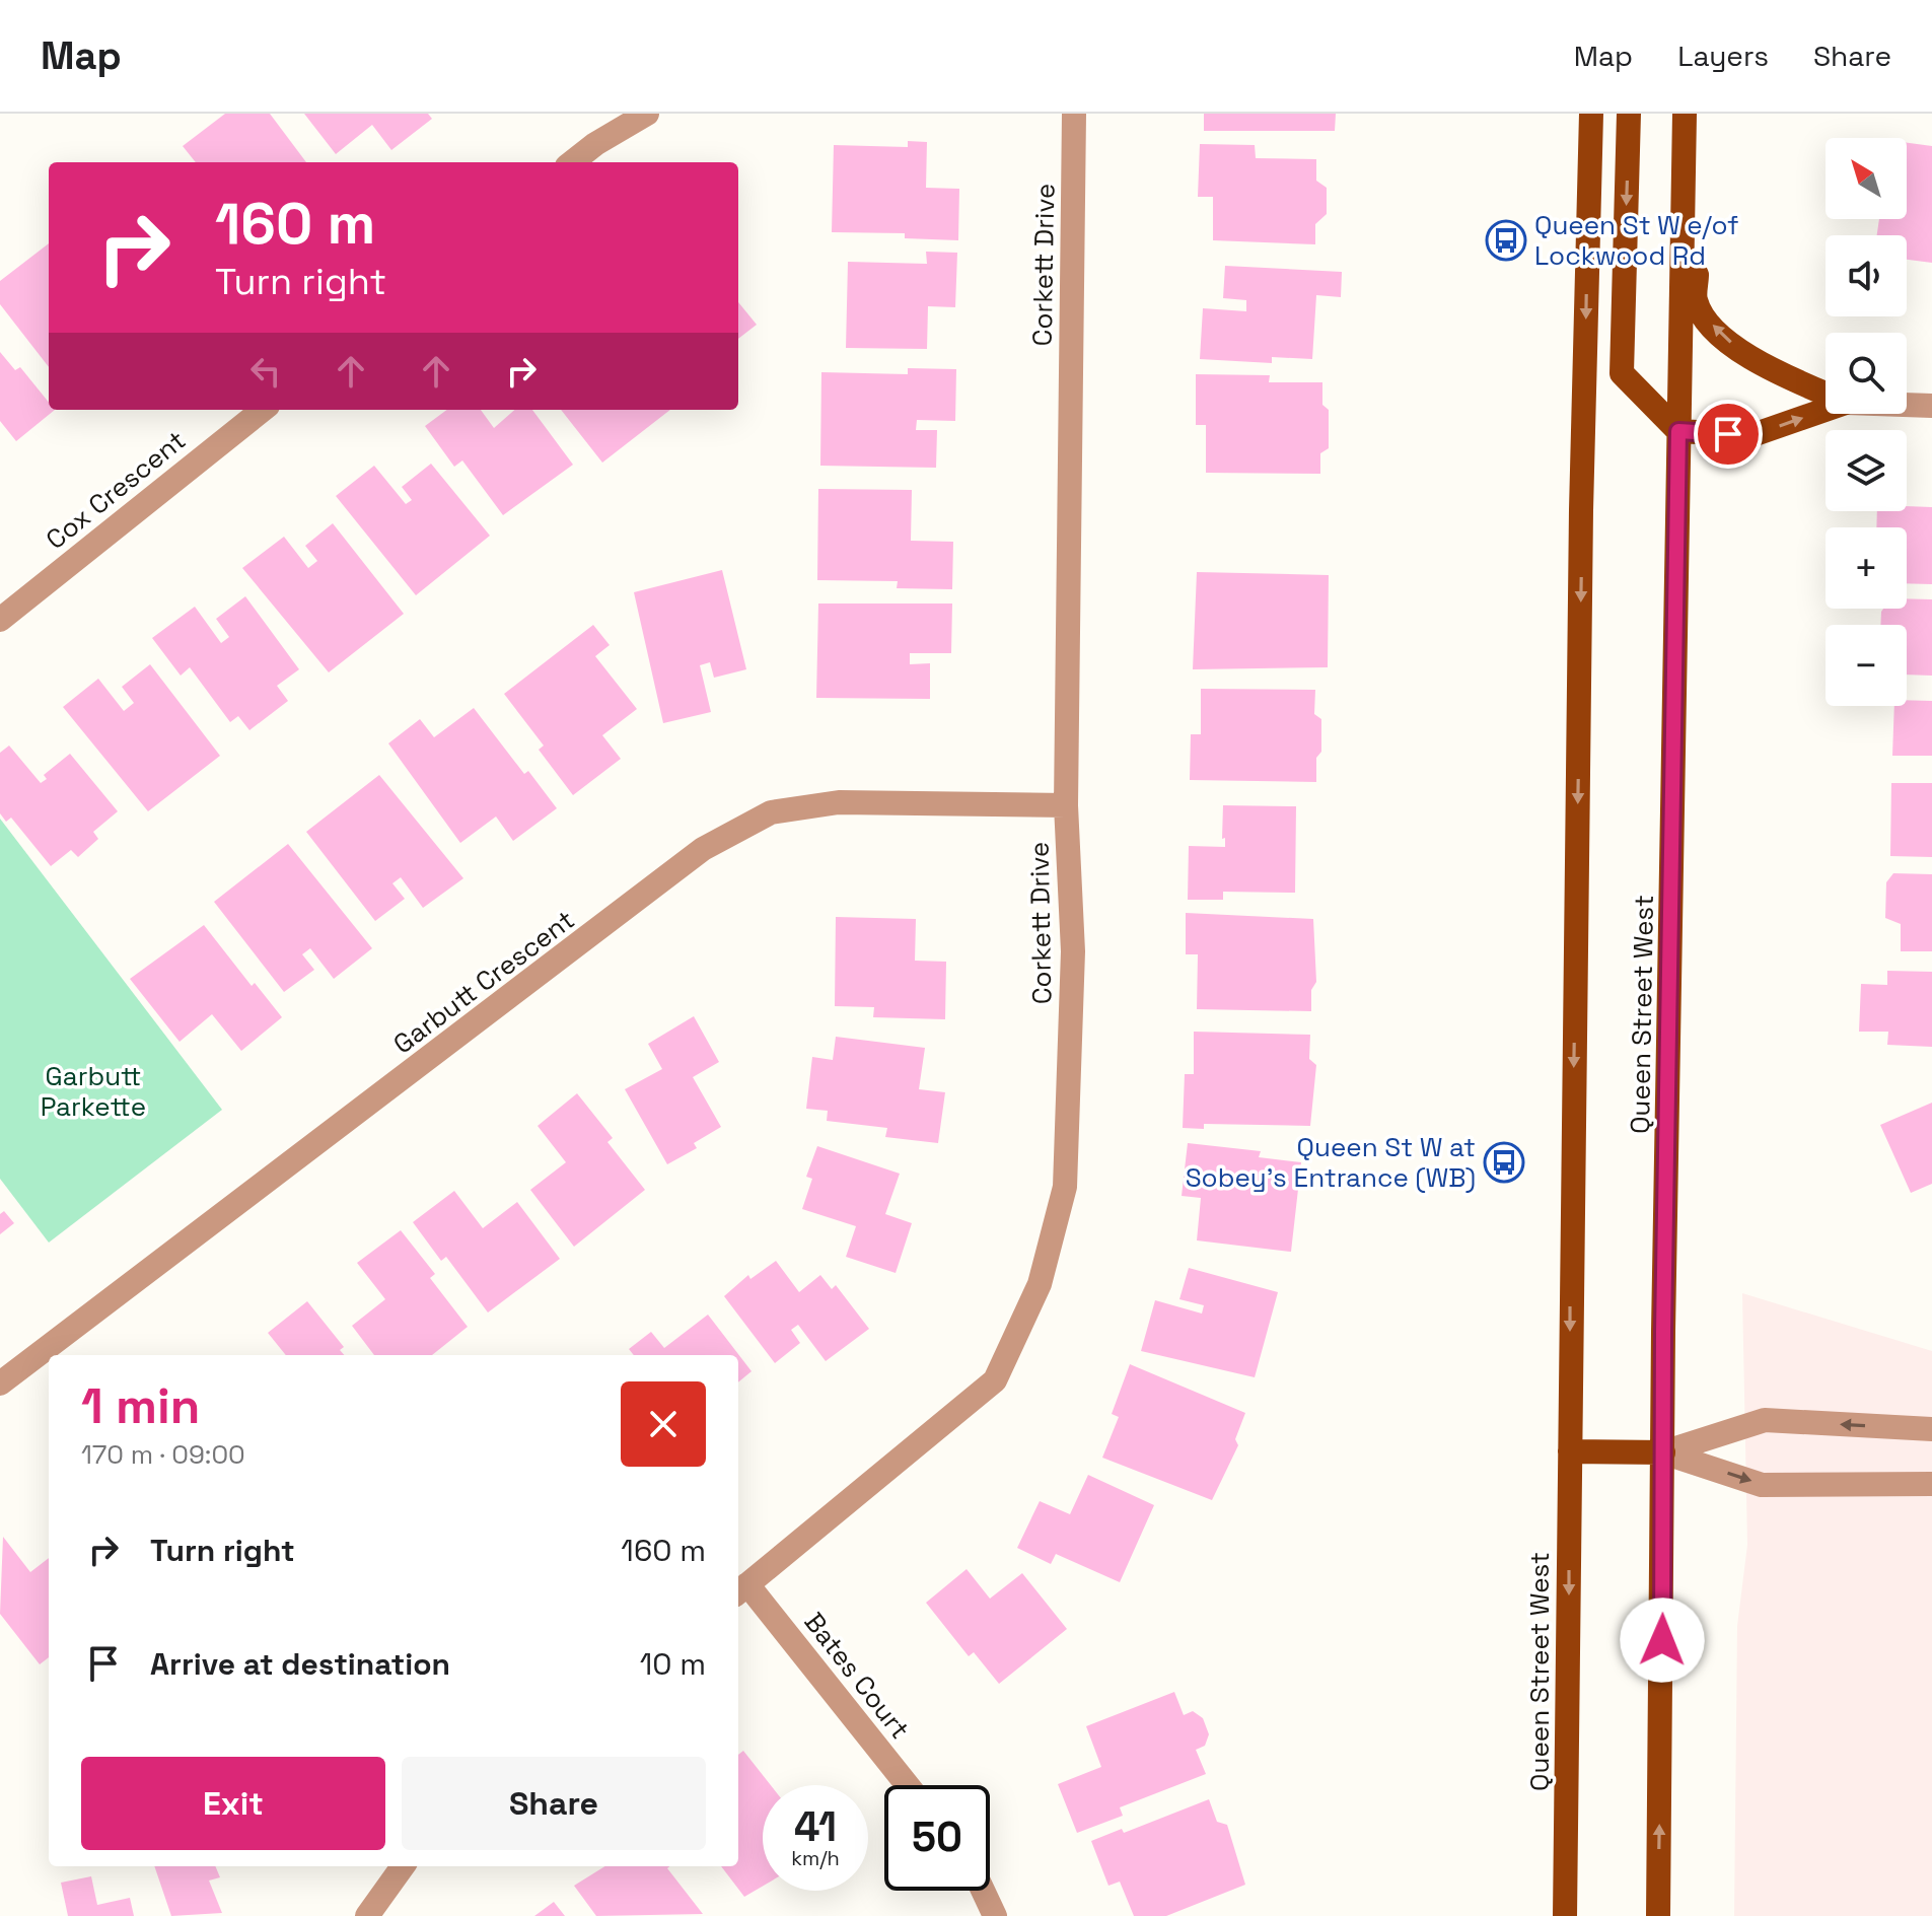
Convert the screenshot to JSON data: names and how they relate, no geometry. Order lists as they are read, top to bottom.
{
  "streets": {
    "main road": ["Queen Street West"],
    "street": [
      "Corkett Drive",
      "Cox Crescent",
      "Garbutt Crescent",
      "Bates Court"
    ]
  },
  "crossings": [
    ["Corkett Drive", "Garbutt Crescent"],
    ["Corkett Drive", "Bates Court"]
  ],
  "parks": ["Garbutt Parkette"],
  "places": {
    "bus stop": ["Queen St W e/of Lockwood Rd", "Queen St W at Sobey's Entrance (WB)"]
  },
  "north": "top left",
  "page": {
    "header": "Map",
    "nav": ["Map", "Layers", "Share"],
    "map_buttons": ["+", "−"],
    "turn": ["160 m", "Turn right"],
    "heading": ["1 min", "170 m · 09:00"],
    "list": [
      {
        "name": "Turn right",
        "value": "160 m"
      },
      {
        "name": "Arrive at destination",
        "value": "10 m"
      }
    ],
    "buttons": ["Exit", "Share"],
    "speed": "41 km/h",
    "limit": "50"
  }
}
